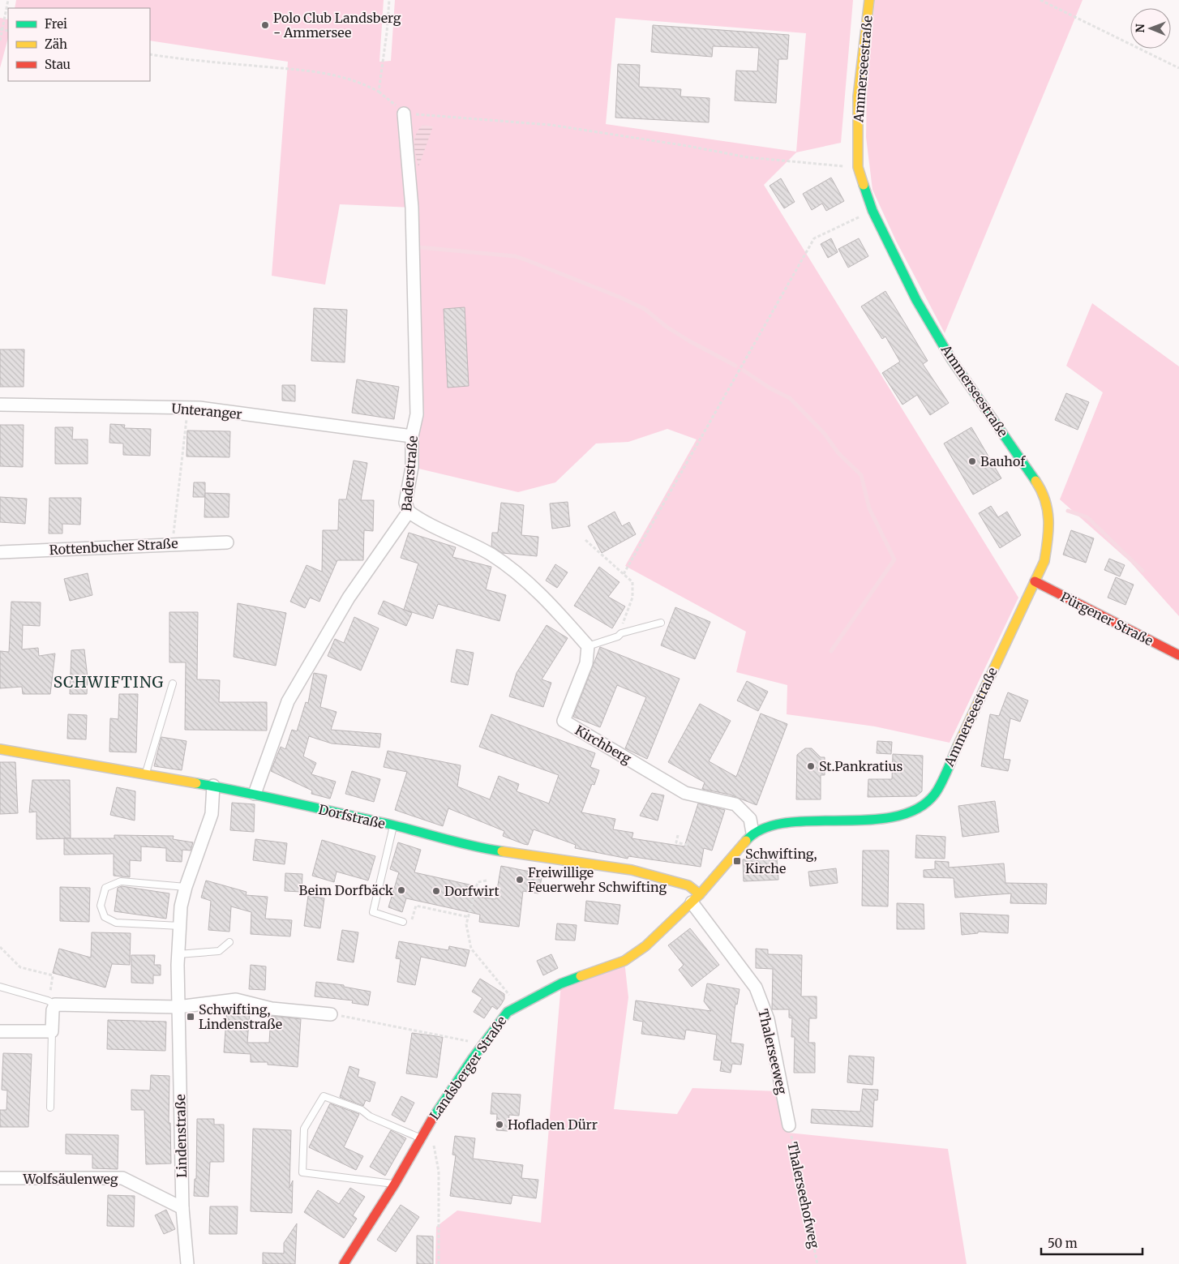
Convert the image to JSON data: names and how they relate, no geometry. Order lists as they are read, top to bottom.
{
  "streets": {
    "street": [
      "Ammerseestraße",
      "Unteranger",
      "Baderstraße",
      "Rottenbucher Straße",
      "Pürgener Straße",
      "Kirchberg",
      "Dorfstraße",
      "Thalerseeweg",
      "Landsberger Straße",
      "Lindenstraße",
      "Wolfsäulenweg"
    ],
    "path": ["Thalerseehofweg"]
  },
  "crossings": [
    ["Ammerseestraße", "Pürgener Straße"],
    ["Ammerseestraße", "Kirchberg"],
    ["Ammerseestraße", "Landsberger Straße"],
    ["Unteranger", "Baderstraße"],
    ["Baderstraße", "Dorfstraße"],
    ["Kirchberg", "Landsberger Straße"],
    ["Dorfstraße", "Thalerseeweg"],
    ["Dorfstraße", "Landsberger Straße"],
    ["Dorfstraße", "Lindenstraße"],
    ["Thalerseeweg", "Landsberger Straße"],
    ["Thalerseeweg", "Thalerseehofweg"],
    ["Lindenstraße", "Wolfsäulenweg"]
  ],
  "districts": ["SCHWIFTING"],
  "places": {
    "other": [
      "Polo Club Landsberg - Ammersee",
      "Bauhof",
      "St.Pankratius",
      "Freiwillige Feuerwehr Schwifting",
      "Beim Dorfbäck",
      "Dorfwirt",
      "Hofladen Dürr"
    ],
    "transit": ["Schwifting, Kirche", "Schwifting, Lindenstraße"]
  },
  "legend": ["Frei", "Zäh", "Stau"],
  "scale_bar": "50 m",
  "north": "left"
}
